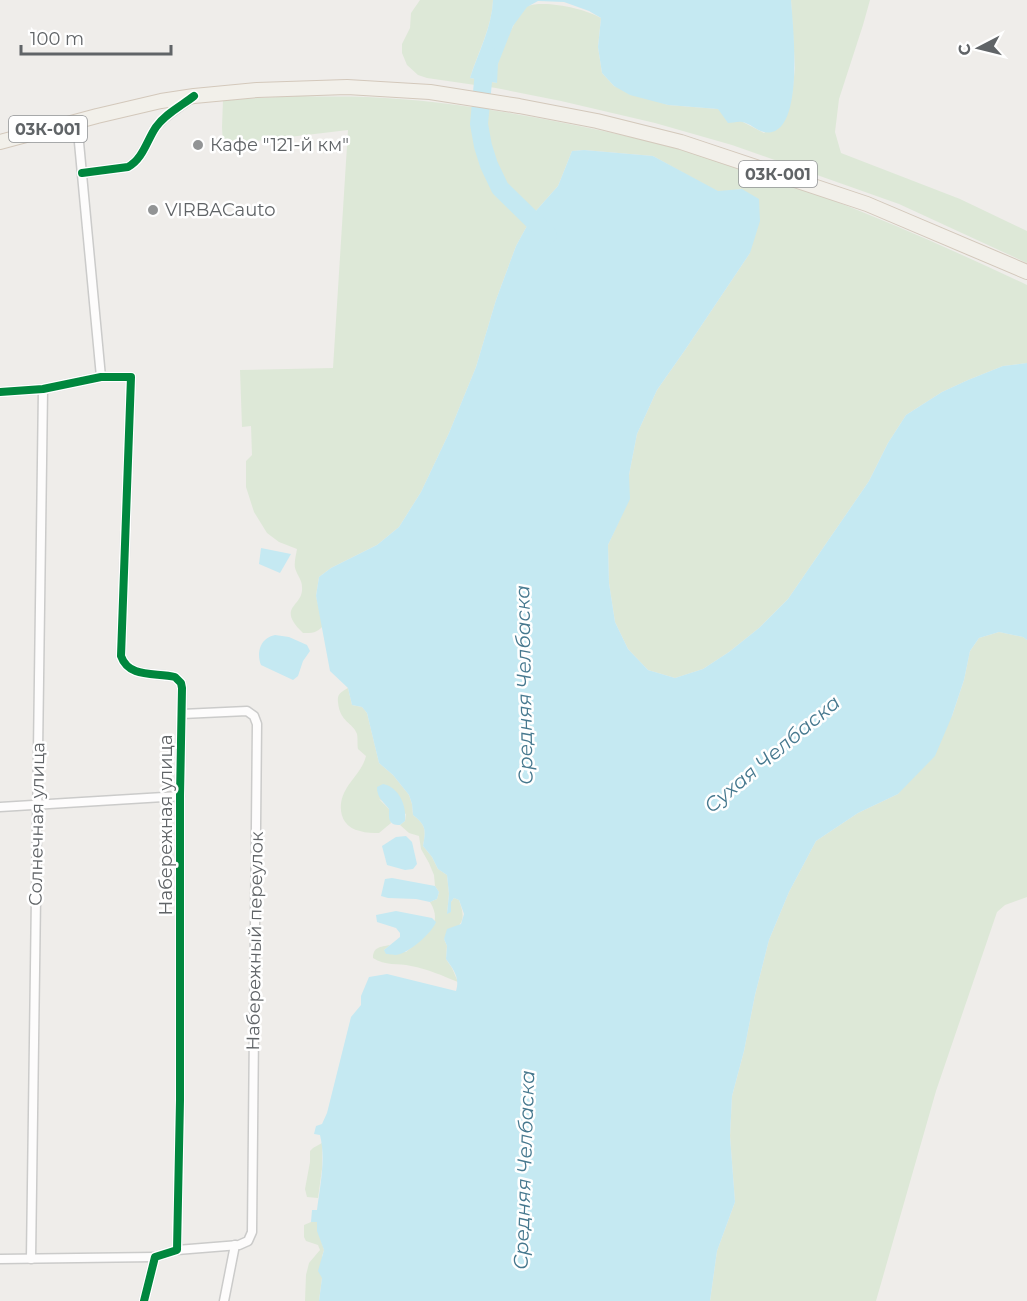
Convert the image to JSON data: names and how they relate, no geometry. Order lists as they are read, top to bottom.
{
  "streets": {
    "main road": ["03К-001"],
    "street": ["Солнечная улица", "Набережная улица", "Набережный переулок"]
  },
  "crossings": [
    ["Набережная улица", "Набережный переулок"]
  ],
  "water": ["Средняя Челбаска", "Сухая Челбаска"],
  "places": ["Кафе \"121-й км\"", "VIRBACauto"],
  "scale_bar": "100 m",
  "north": "left"
}
